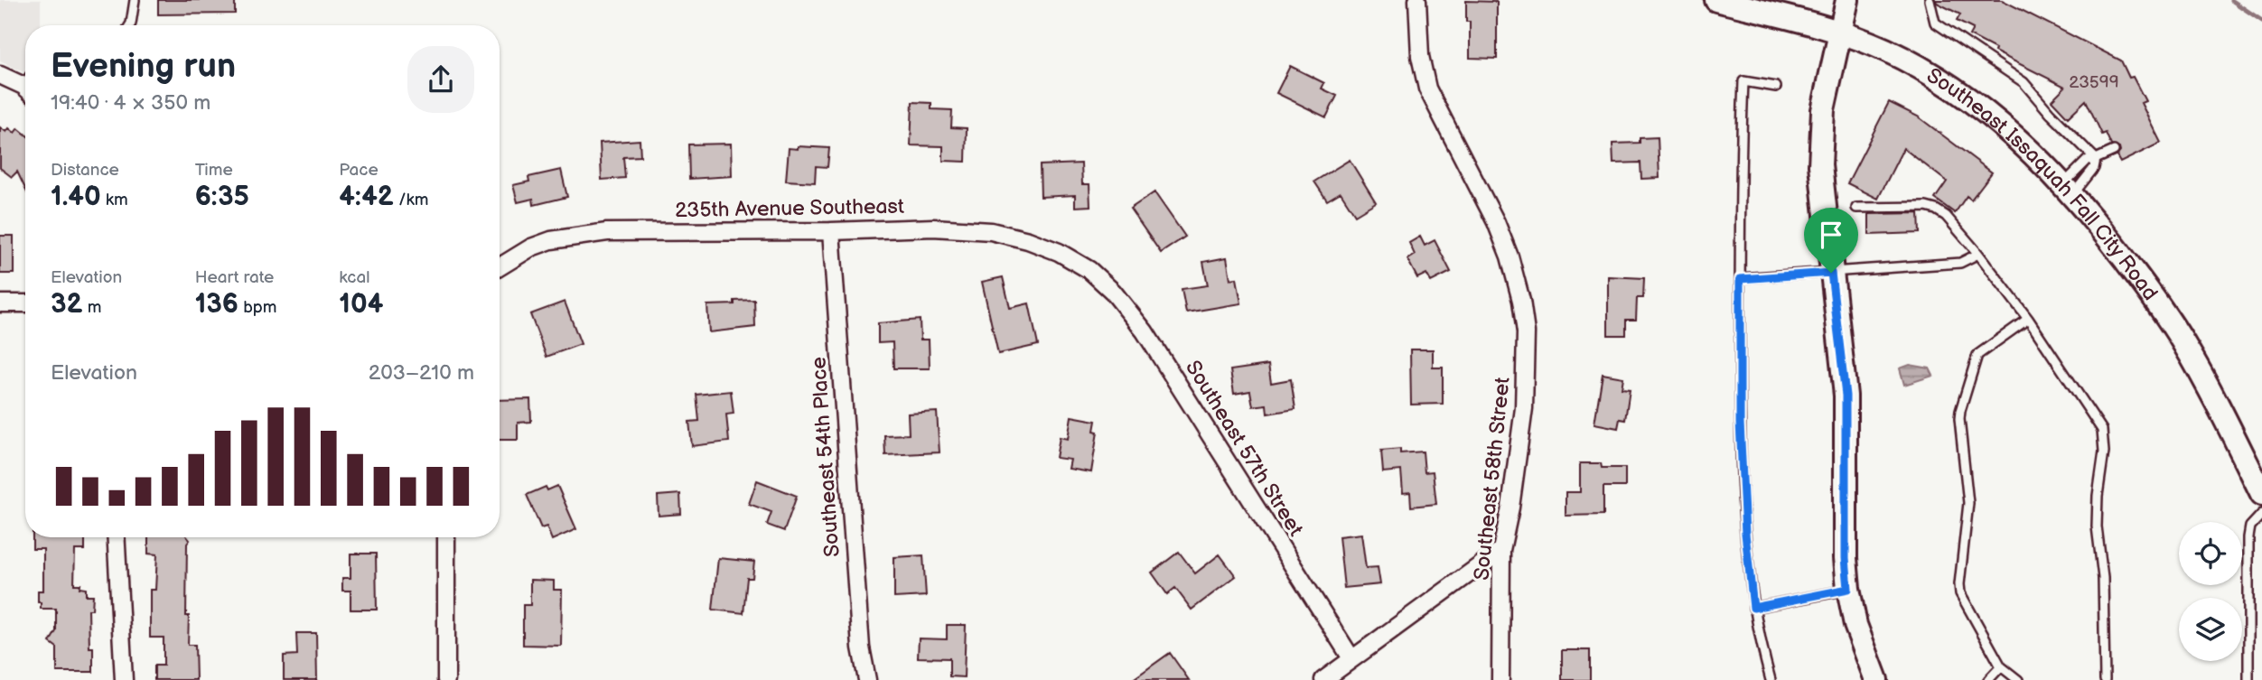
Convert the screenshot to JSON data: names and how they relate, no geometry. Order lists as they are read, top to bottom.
{
  "streets": {
    "main road": ["Southeast Issaquah Fall City Road"],
    "street": [
      "235th Avenue Southeast",
      "Southeast 57th Street",
      "Southeast 54th Place",
      "Southeast 58th Street"
    ]
  },
  "crossings": [
    ["235th Avenue Southeast", "Southeast 57th Street"],
    ["235th Avenue Southeast", "Southeast 54th Place"]
  ],
  "house_numbers": ["23599"],
  "page": {
    "heading": ["Evening run", "19:40 · 4 × 350 m"],
    "stats": [
      ["Distance", "1.40 km"],
      ["Time", "6:35"],
      ["Pace", "4:42 /km"],
      ["Elevation", "32 m"],
      ["Heart rate", "136 bpm"],
      ["kcal", "104"]
    ],
    "chart": ["Elevation", "203–210 m"]
  }
}
